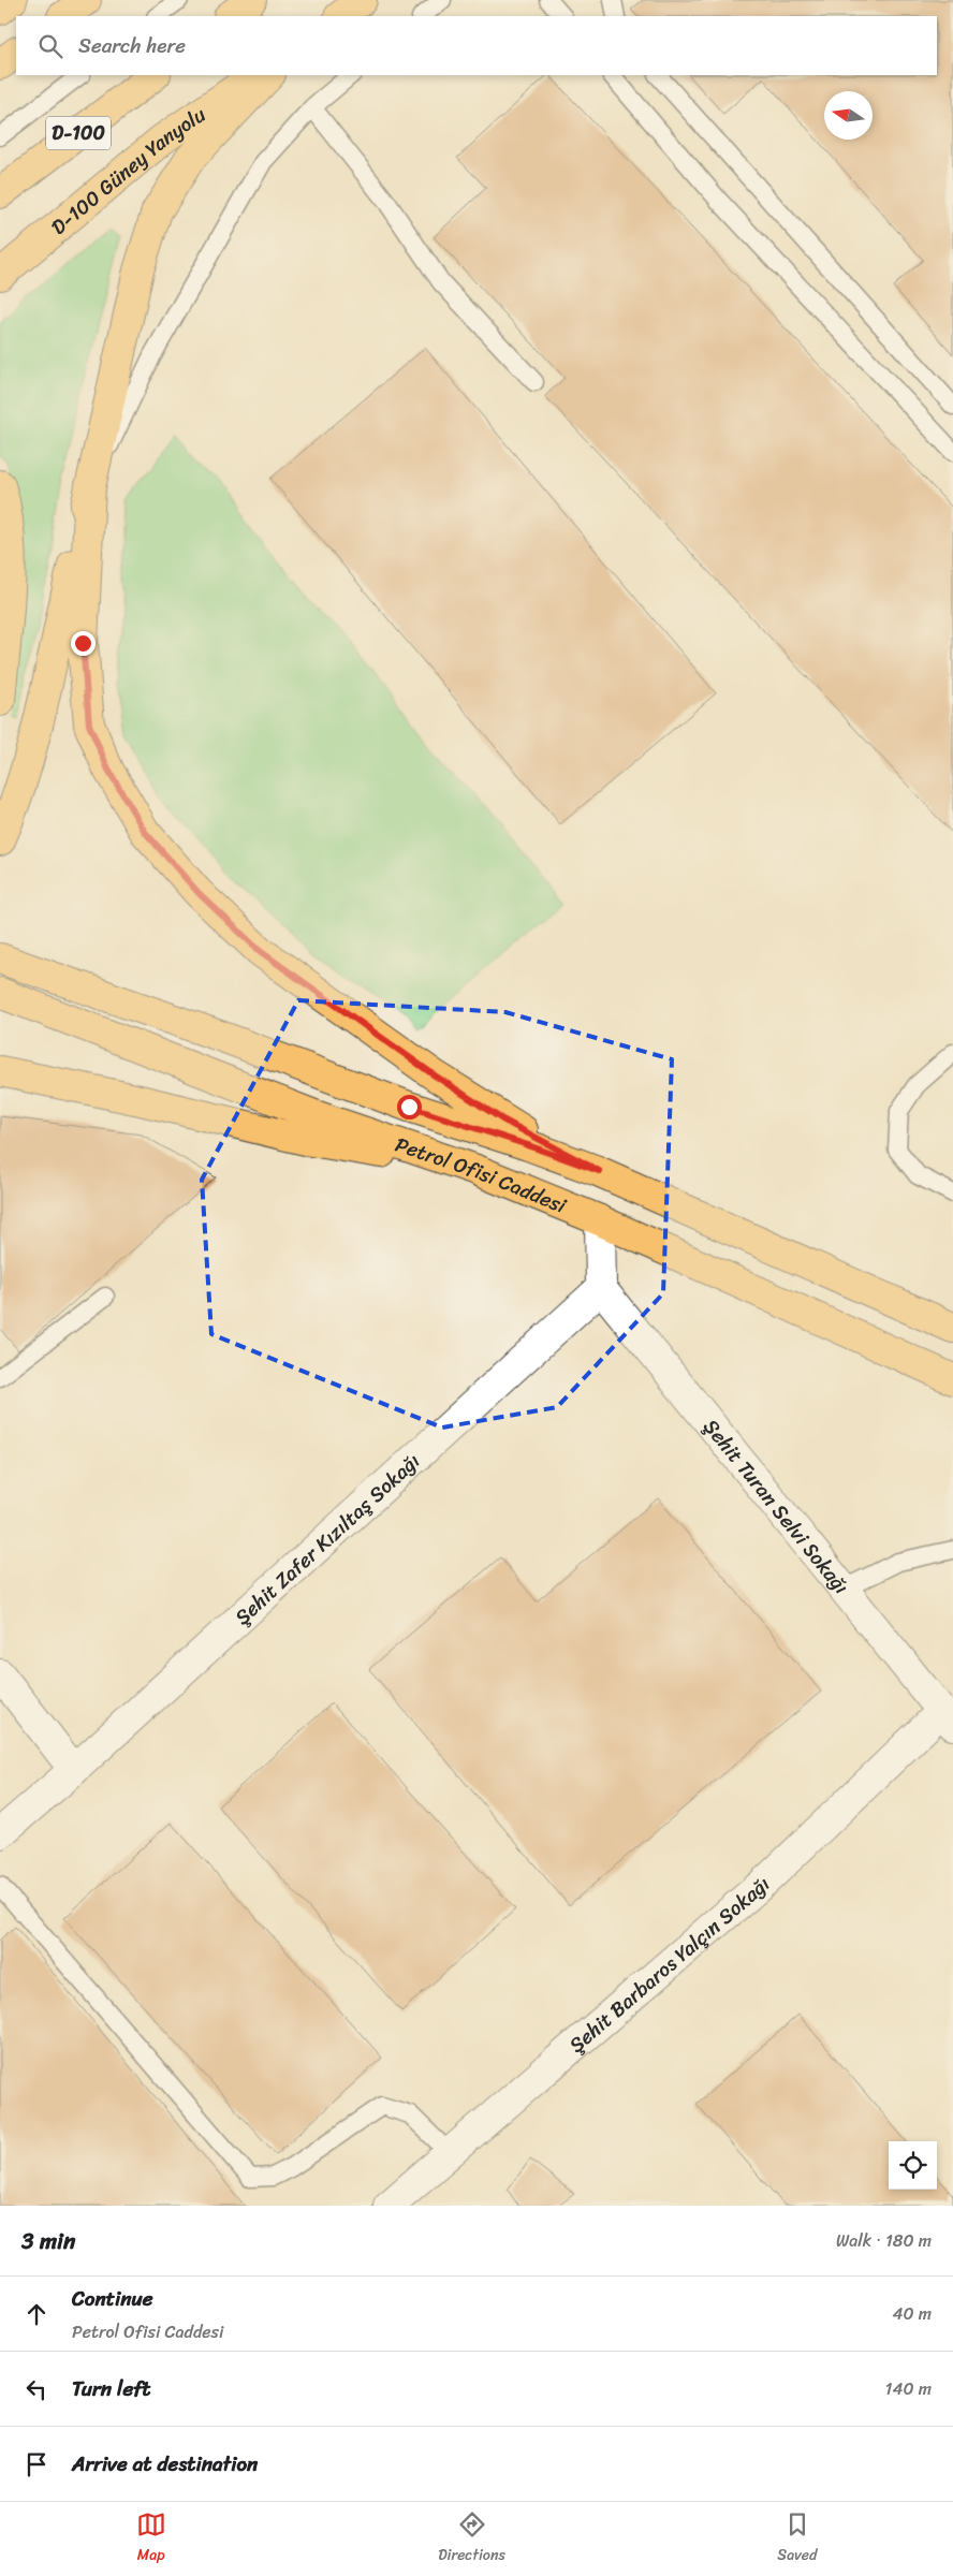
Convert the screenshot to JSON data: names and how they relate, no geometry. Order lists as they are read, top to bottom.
{
  "streets": {
    "main road": ["D-100", "D-100 Güney Yanyolu", "Petrol Ofisi Caddesi"],
    "street": ["Şehit Turan Selvi Sokağı", "Şehit Zafer Kızıltaş Sokağı", "Şehit Barbaros Yalçın Sokağı"]
  },
  "crossings": [
    ["Şehit Turan Selvi Sokağı", "Şehit Zafer Kızıltaş Sokağı"],
    ["Şehit Turan Selvi Sokağı", "Şehit Barbaros Yalçın Sokağı"]
  ],
  "north": "left",
  "page": {
    "search": "Search here",
    "heading": ["3 min", "Walk · 180 m"],
    "list": [
      ["Continue", "Petrol Ofisi Caddesi", "40 m"],
      ["Turn left", "140 m"],
      "Arrive at destination"
    ],
    "nav": ["Map", "Directions", "Saved"]
  }
}
